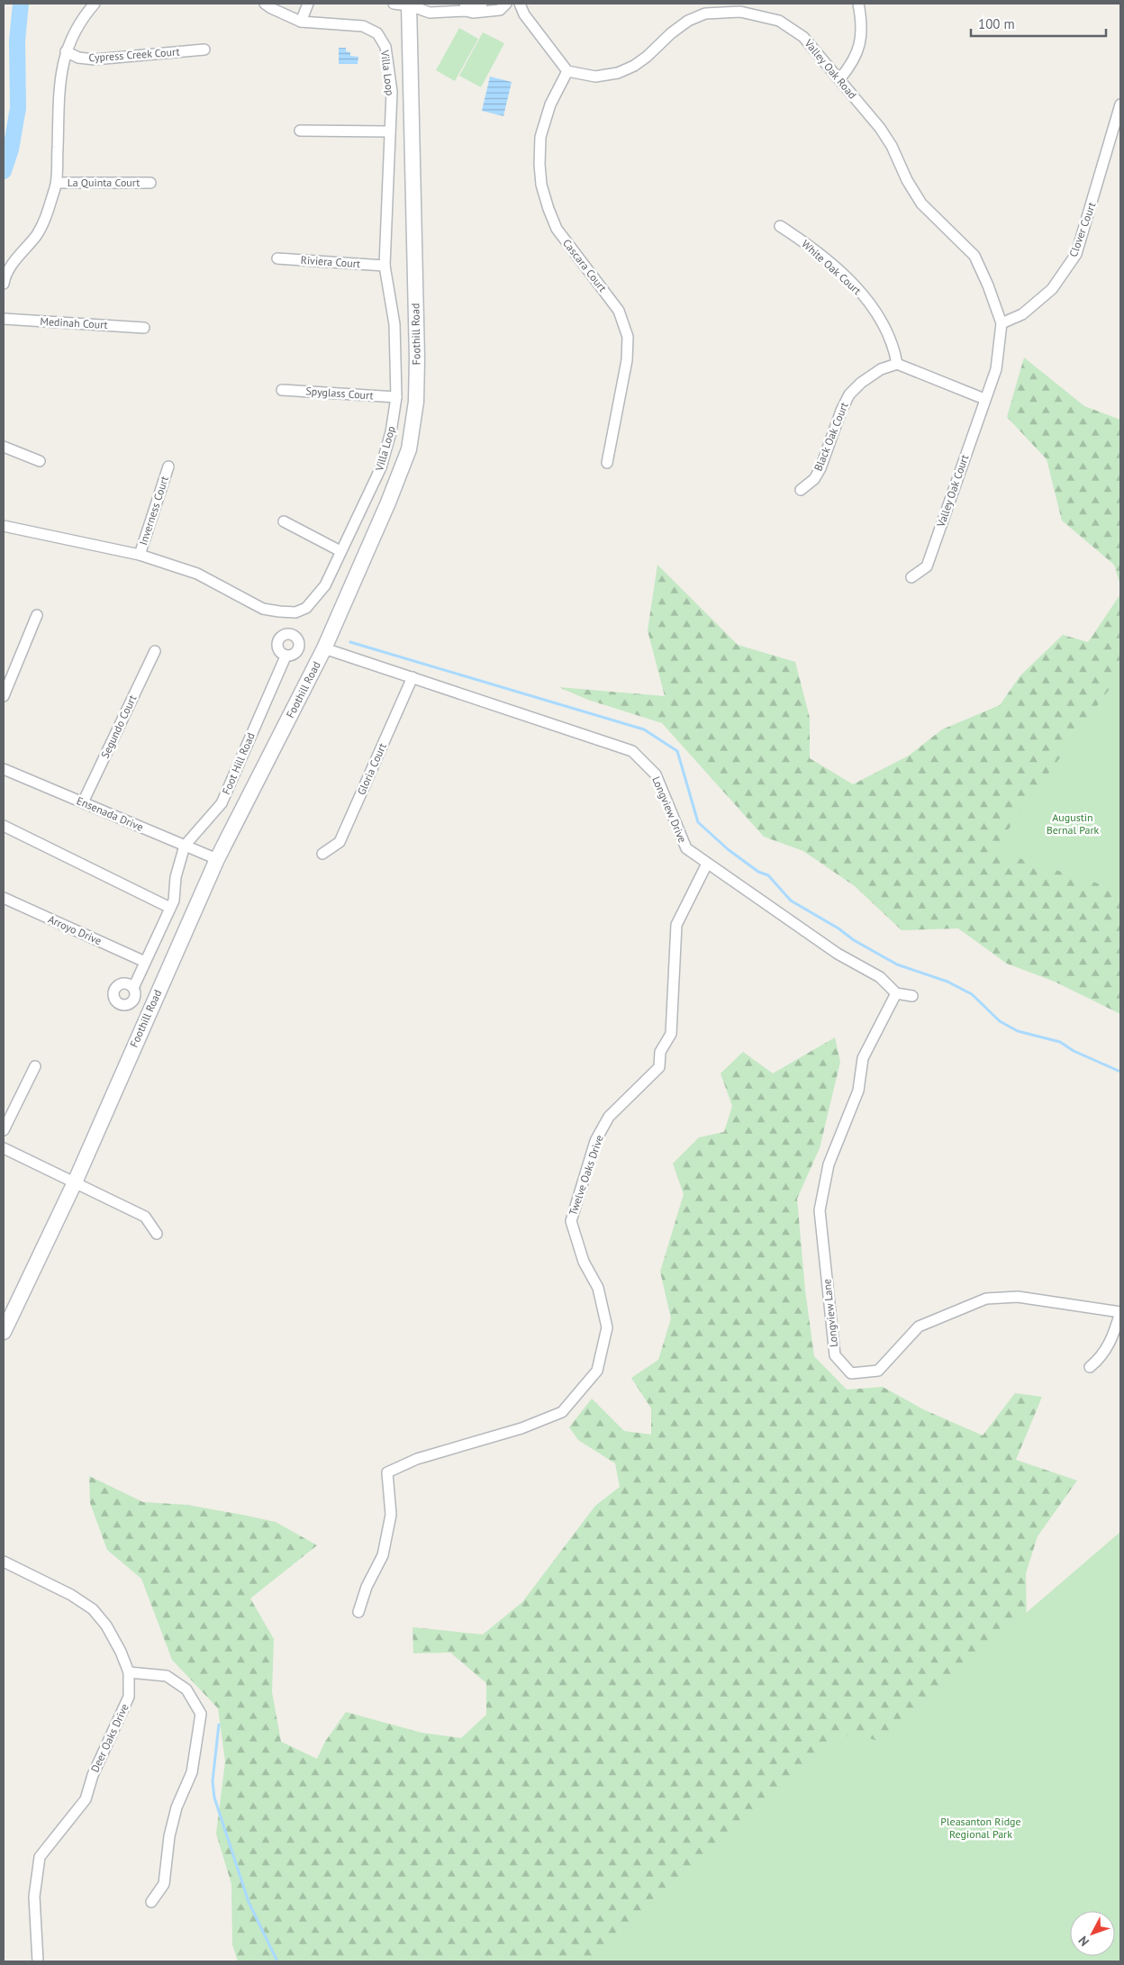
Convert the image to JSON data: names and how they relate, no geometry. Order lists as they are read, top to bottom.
{
  "streets": {
    "main road": ["Foothill Road"],
    "street": [
      "Cypress Creek Court",
      "Valley Oak Road",
      "Villa Loop",
      "La Quinta Court",
      "Clover Court",
      "Riviera Court",
      "Cascara Court",
      "White Oak Court",
      "Medinah Court",
      "Spyglass Court",
      "Black Oak Court",
      "Valley Oak Court",
      "Inverness Court",
      "Segundo Court",
      "Foot Hill Road",
      "Gloria Court",
      "Longview Drive",
      "Ensenada Drive",
      "Arroyo Drive",
      "Twelve Oaks Drive",
      "Longview Lane",
      "Deer Oaks Drive"
    ]
  },
  "crossings": [
    ["Valley Oak Road", "Clover Court"],
    ["Valley Oak Road", "Cascara Court"],
    ["Valley Oak Road", "Valley Oak Court"],
    ["Villa Loop", "Riviera Court"],
    ["Villa Loop", "Spyglass Court"],
    ["Villa Loop", "Inverness Court"],
    ["White Oak Court", "Black Oak Court"],
    ["Foothill Road", "Longview Drive"],
    ["Foothill Road", "Ensenada Drive"],
    ["Segundo Court", "Ensenada Drive"],
    ["Foot Hill Road", "Ensenada Drive"],
    ["Foot Hill Road", "Arroyo Drive"],
    ["Gloria Court", "Longview Drive"],
    ["Longview Drive", "Twelve Oaks Drive"],
    ["Longview Drive", "Longview Lane"]
  ],
  "parks": ["Augustin Bernal Park", "Pleasanton Ridge Regional Park"],
  "scale_bar": "100 m",
  "north": "bottom left"
}
